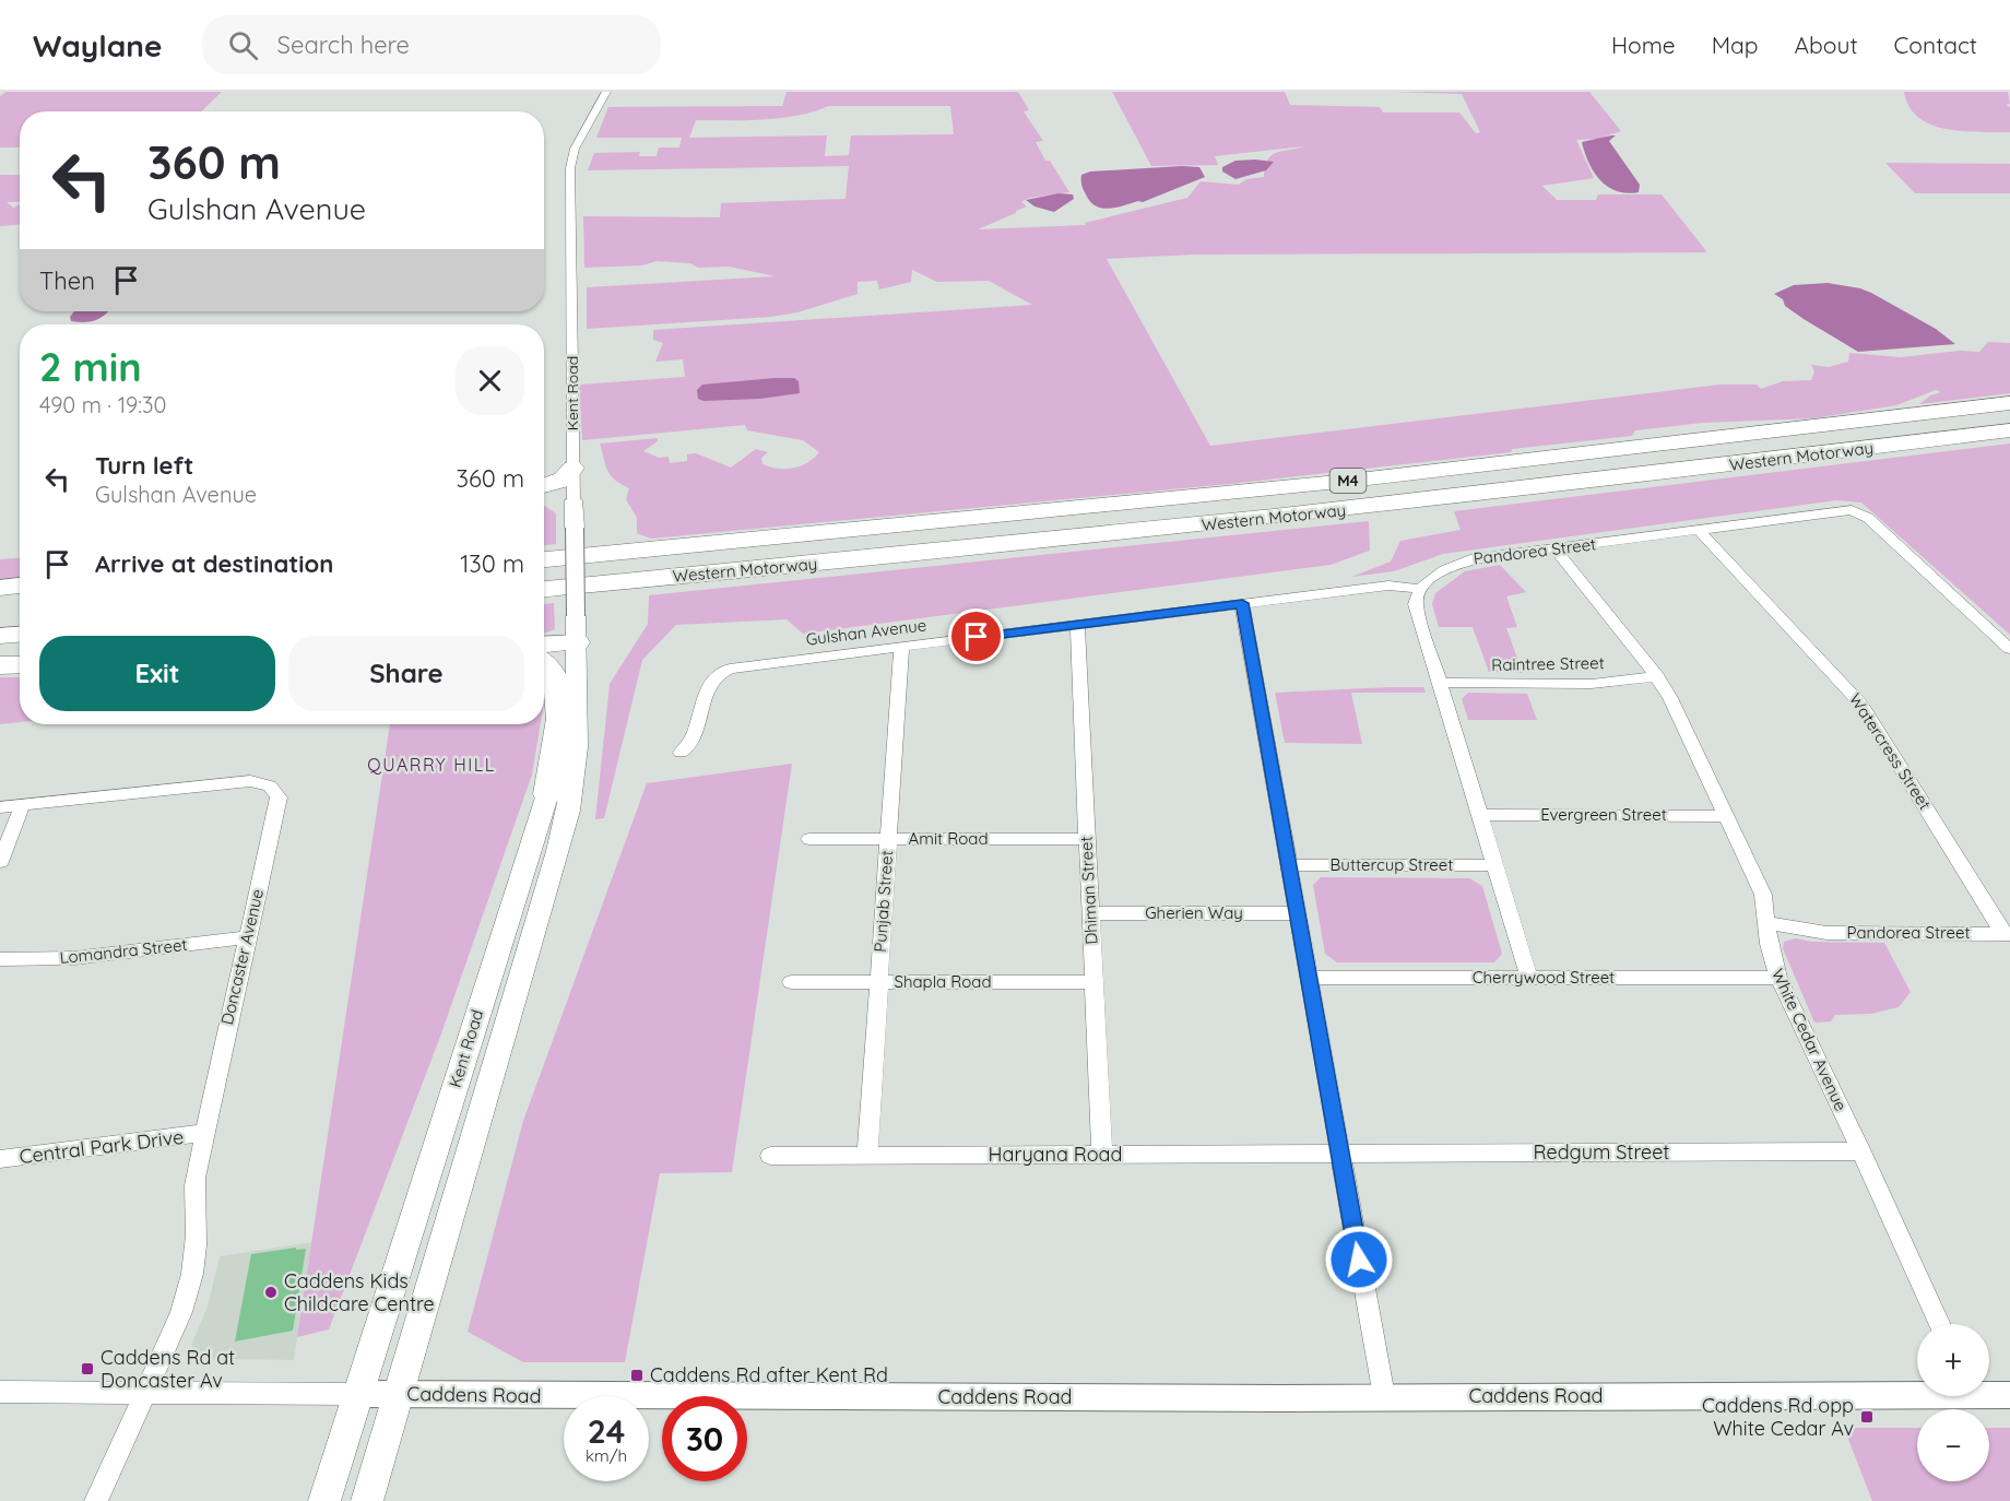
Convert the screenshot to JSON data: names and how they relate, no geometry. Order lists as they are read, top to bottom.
{
  "streets": {
    "highway": ["Western Motorway", "M4"],
    "main road": ["Kent Road"],
    "street": [
      "Pandorea Street",
      "Gulshan Avenue",
      "Raintree Street",
      "Watercress Street",
      "Evergreen Street",
      "Amit Road",
      "Buttercup Street",
      "Dhiman Street",
      "Punjab Street",
      "Gherien Way",
      "Lomandra Street",
      "Doncaster Avenue",
      "Cherrywood Street",
      "Shapla Road",
      "White Cedar Avenue",
      "Central Park Drive",
      "Redgum Street",
      "Haryana Road",
      "Caddens Road"
    ]
  },
  "crossings": [
    ["Kent Road", "Caddens Road"],
    ["Pandorea Street", "Gulshan Avenue"],
    ["Pandorea Street", "Watercress Street"],
    ["Pandorea Street", "White Cedar Avenue"],
    ["Gulshan Avenue", "Dhiman Street"],
    ["Gulshan Avenue", "Punjab Street"],
    ["Raintree Street", "White Cedar Avenue"],
    ["Evergreen Street", "White Cedar Avenue"],
    ["Amit Road", "Dhiman Street"],
    ["Amit Road", "Punjab Street"],
    ["Dhiman Street", "Gherien Way"],
    ["Dhiman Street", "Shapla Road"],
    ["Dhiman Street", "Haryana Road"],
    ["Punjab Street", "Shapla Road"],
    ["Punjab Street", "Haryana Road"],
    ["Lomandra Street", "Doncaster Avenue"],
    ["Doncaster Avenue", "Central Park Drive"],
    ["Doncaster Avenue", "Caddens Road"],
    ["Cherrywood Street", "White Cedar Avenue"],
    ["White Cedar Avenue", "Redgum Street"],
    ["Redgum Street", "Haryana Road"]
  ],
  "districts": ["QUARRY HILL"],
  "places": {
    "other": ["Caddens Kids Childcare Centre"],
    "transit": ["Caddens Rd at Doncaster Av", "Caddens Rd after Kent Rd", "Caddens Rd opp White Cedar Av"]
  },
  "page": {
    "header": "Waylane",
    "search": "Search here",
    "nav": [
      "Home",
      "Map",
      "About",
      "Contact"
    ],
    "turn": ["360 m", "Gulshan Avenue"],
    "then": "Then",
    "heading": ["2 min", "490 m · 19:30"],
    "list": [
      {
        "name": "Turn left",
        "note": "Gulshan Avenue",
        "value": "360 m"
      },
      {
        "name": "Arrive at destination",
        "value": "130 m"
      }
    ],
    "buttons": ["Exit", "Share"],
    "map_buttons": ["+", "−"],
    "speed": "24 km/h",
    "limit": "30"
  }
}
